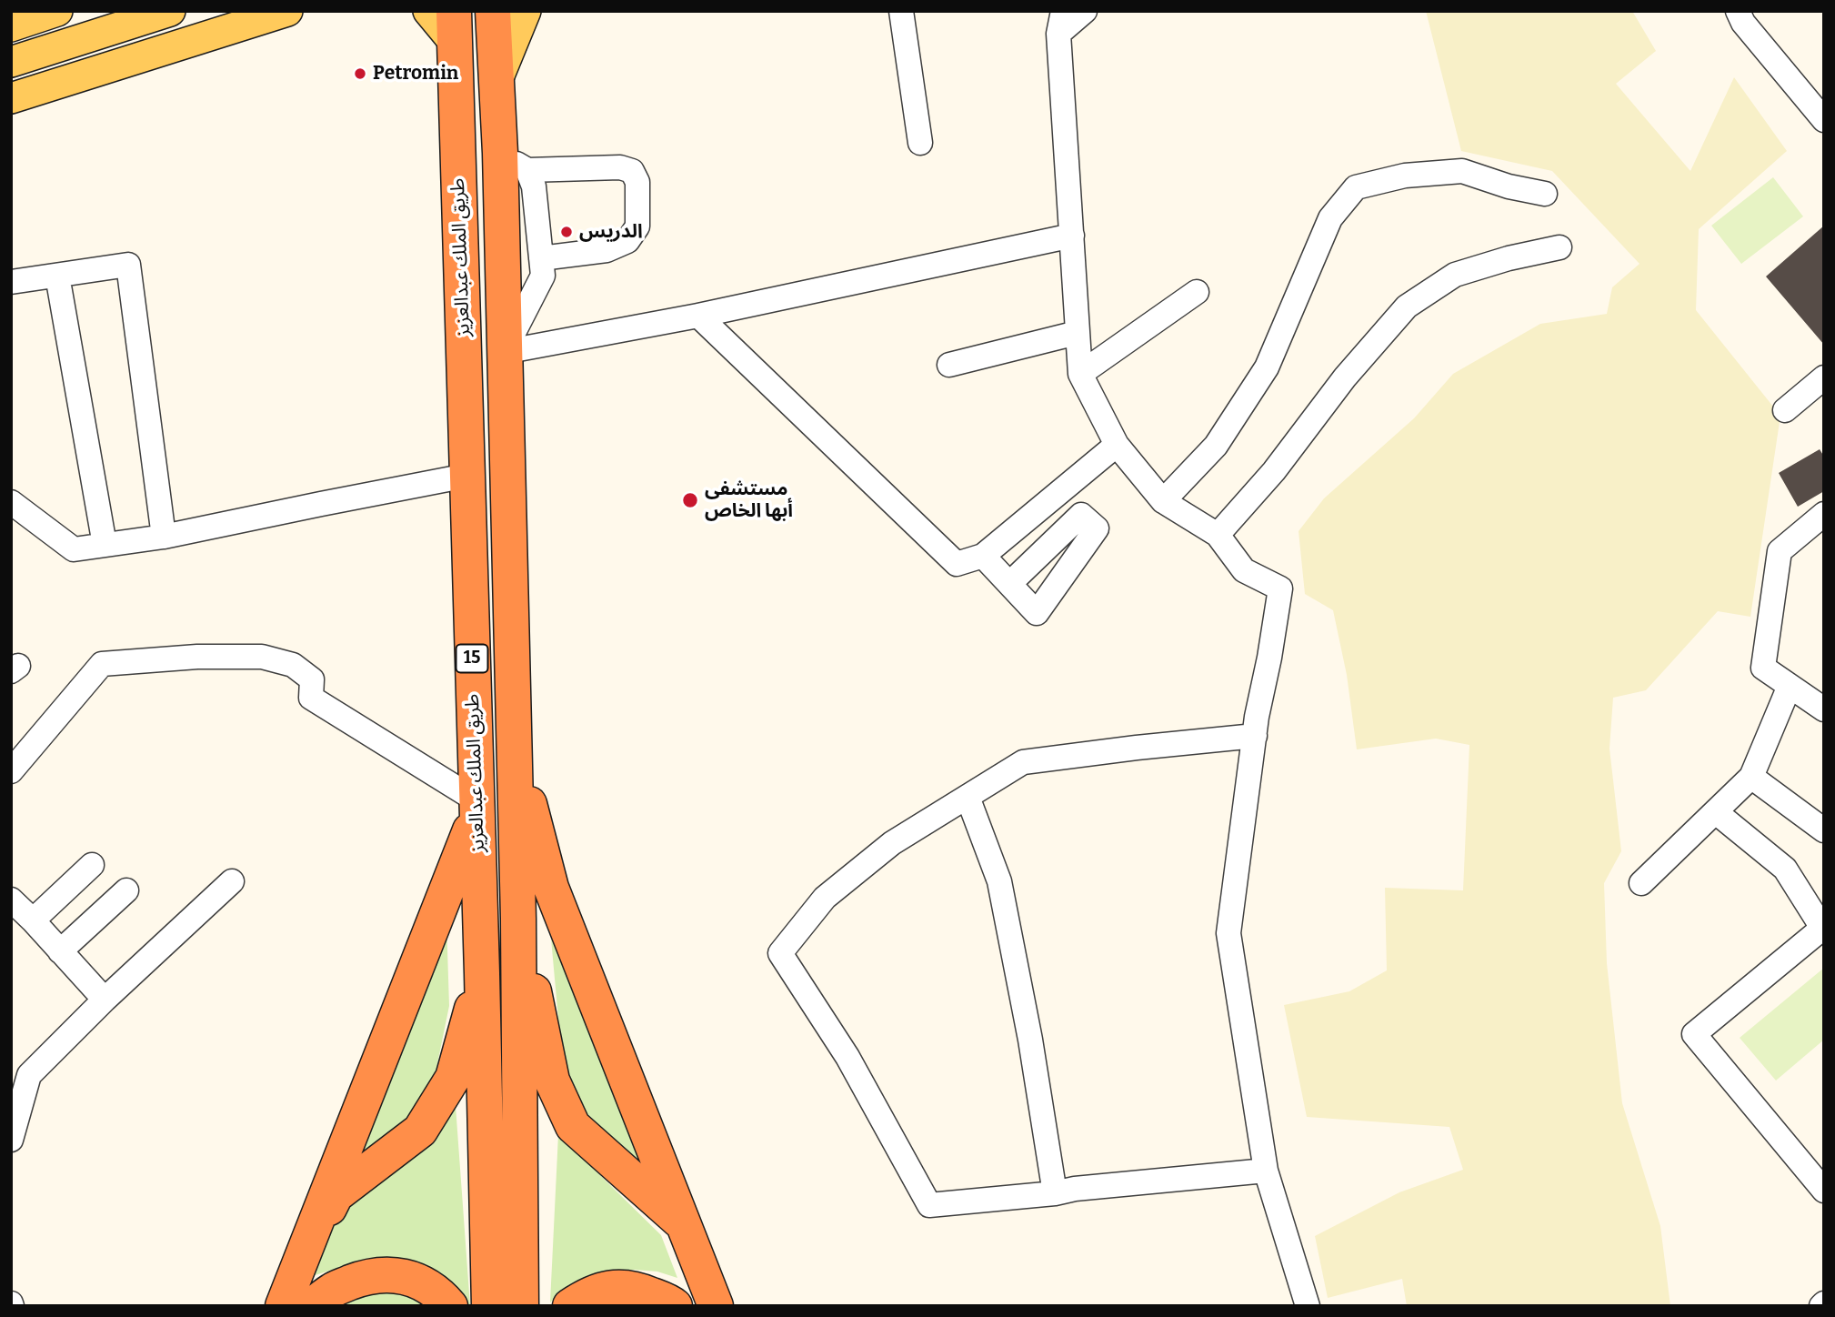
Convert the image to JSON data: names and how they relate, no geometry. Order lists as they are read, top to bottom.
{
  "streets": {
    "highway": ["طريق الملك عبدالعزيز", "15"]
  },
  "places": ["Petromin", "الدريس", "مستشفى أبها الخاص"]
}
